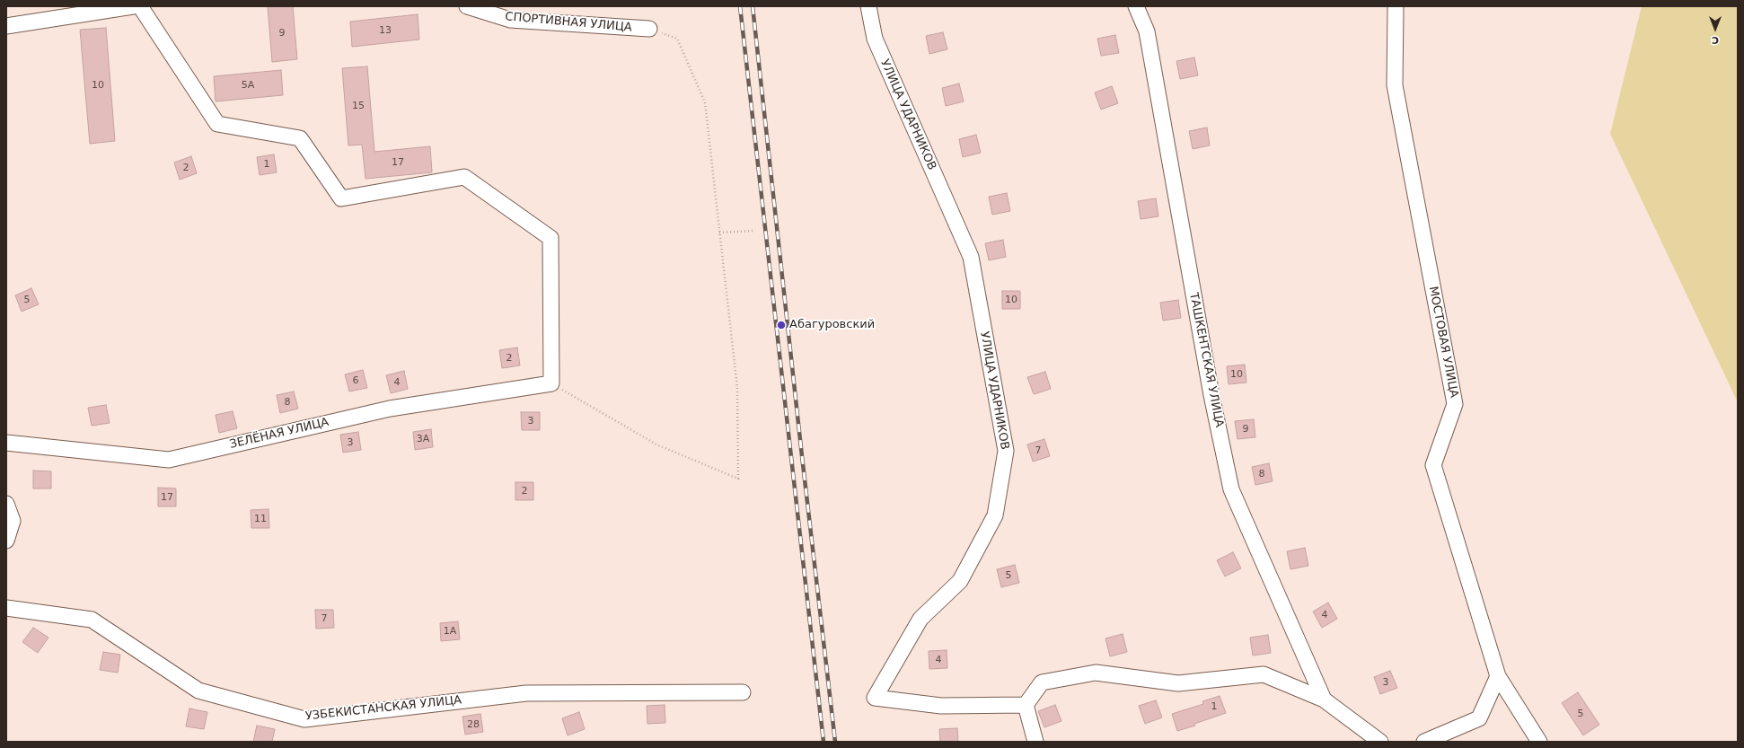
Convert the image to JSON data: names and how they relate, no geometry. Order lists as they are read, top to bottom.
{
  "streets": {
    "street": [
      "СПОРТИВНАЯ УЛИЦА",
      "УЛИЦА УДАРНИКОВ",
      "МОСТОВАЯ УЛИЦА",
      "ТАШКЕНТСКАЯ УЛИЦА",
      "ЗЕЛЁНАЯ УЛИЦА",
      "УЗБЕКИСТАНСКАЯ УЛИЦА"
    ]
  },
  "places": ["Абагуровский"],
  "house_numbers": [
    "13",
    "9",
    "10",
    "5А",
    "15",
    "17",
    "1",
    "2",
    "5",
    "10",
    "2",
    "10",
    "6",
    "4",
    "8",
    "3",
    "9",
    "3А",
    "3",
    "7",
    "8",
    "2",
    "17",
    "11",
    "5",
    "4",
    "7",
    "1А",
    "4",
    "3",
    "1",
    "5",
    "28"
  ],
  "north": "bottom"
}
